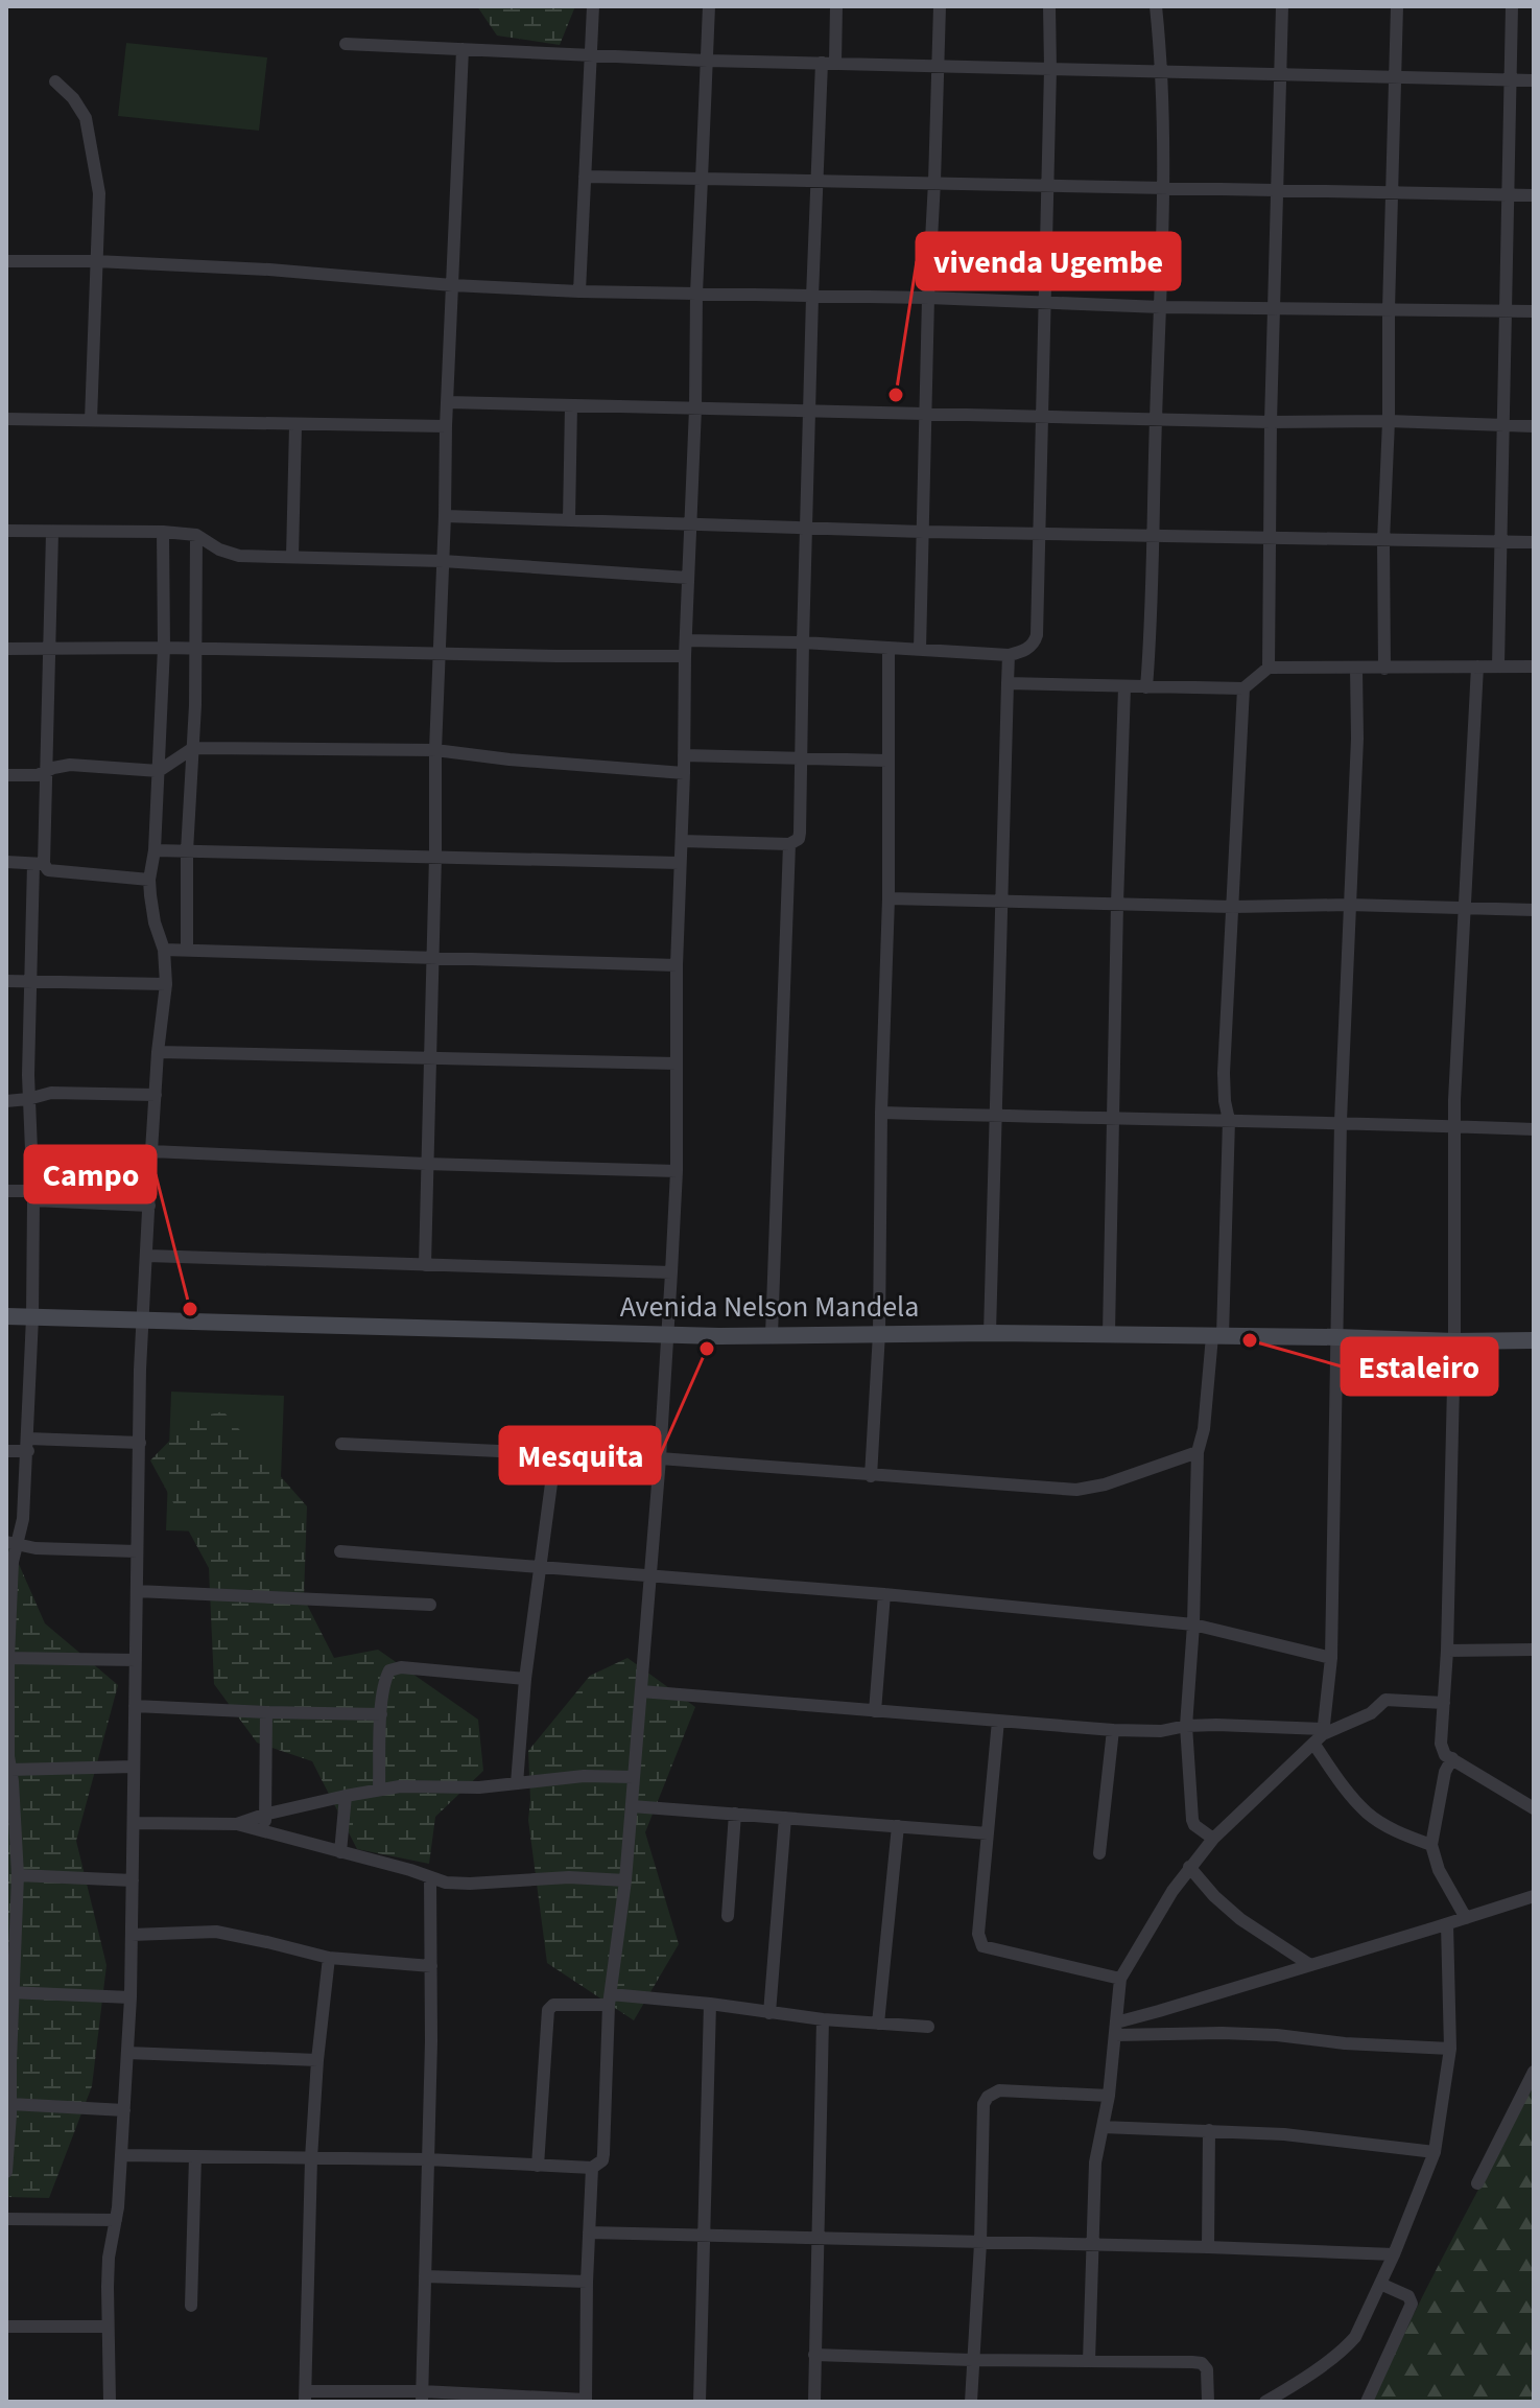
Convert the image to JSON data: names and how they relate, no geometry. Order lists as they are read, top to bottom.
{
  "streets": {
    "street": ["Avenida Nelson Mandela"]
  },
  "places": [
    "vivenda Ugembe",
    "Campo",
    "Estaleiro",
    "Mesquita"
  ]
}
